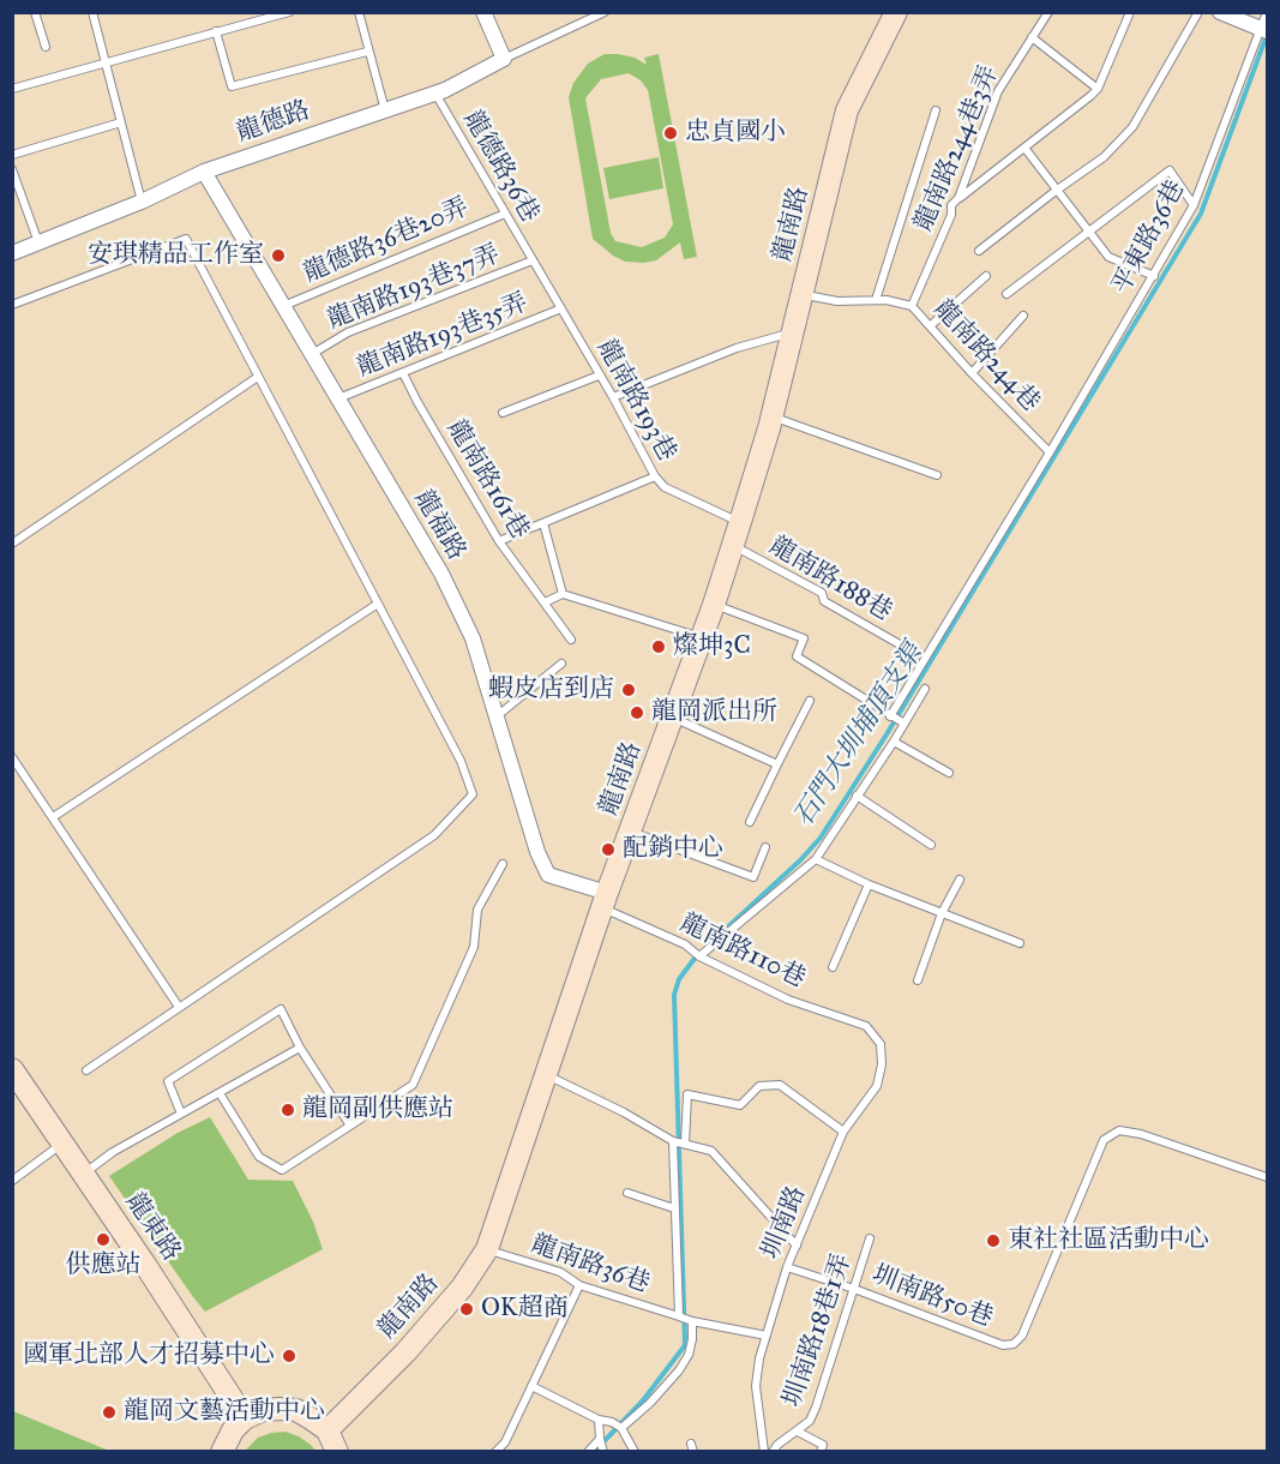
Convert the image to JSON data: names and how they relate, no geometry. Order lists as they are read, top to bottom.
{
  "streets": {
    "main road": ["龍南路", "龍東路"],
    "street": ["龍德路", "龍福路"],
    "lane": [
      "龍南路244巷3弄",
      "龍德路36巷",
      "平東路36巷",
      "龍德路36巷20弄",
      "龍南路193巷37弄",
      "龍南路193巷35弄",
      "龍南路244巷",
      "龍南路193巷",
      "龍南路161巷",
      "龍南路188巷",
      "龍南路110巷",
      "圳南路",
      "龍南路36巷",
      "圳南路50巷",
      "圳南路18巷1弄"
    ]
  },
  "crossings": [
    ["龍德路", "龍德路36巷"],
    ["龍德路", "龍福路"],
    ["龍南路244巷3弄", "龍南路244巷"],
    ["龍德路36巷", "龍德路36巷20弄"],
    ["龍德路36巷", "龍南路193巷37弄"],
    ["龍德路36巷", "龍南路193巷"],
    ["龍南路", "龍南路244巷"],
    ["龍南路", "龍南路193巷"],
    ["龍南路", "龍福路"],
    ["龍南路", "龍南路188巷"],
    ["龍南路", "龍南路110巷"],
    ["龍南路", "龍南路36巷"],
    ["平東路36巷", "龍南路244巷"],
    ["龍德路36巷20弄", "龍福路"],
    ["龍南路193巷37弄", "龍南路193巷"],
    ["龍南路193巷37弄", "龍福路"],
    ["龍南路193巷35弄", "龍南路193巷"],
    ["龍南路193巷35弄", "龍南路161巷"],
    ["龍南路193巷35弄", "龍福路"],
    ["龍福路", "龍南路110巷"],
    ["龍南路110巷", "圳南路"],
    ["圳南路", "圳南路50巷"],
    ["圳南路50巷", "圳南路18巷1弄"]
  ],
  "water": ["石門大圳埔頂支渠"],
  "places": [
    "忠貞國小",
    "安琪精品工作室",
    "燦坤3C",
    "蝦皮店到店",
    "龍岡派出所",
    "配銷中心",
    "龍岡副供應站",
    "供應站",
    "東社社區活動中心",
    "OK超商",
    "國軍北部人才招募中心",
    "龍岡文藝活動中心"
  ]
}
